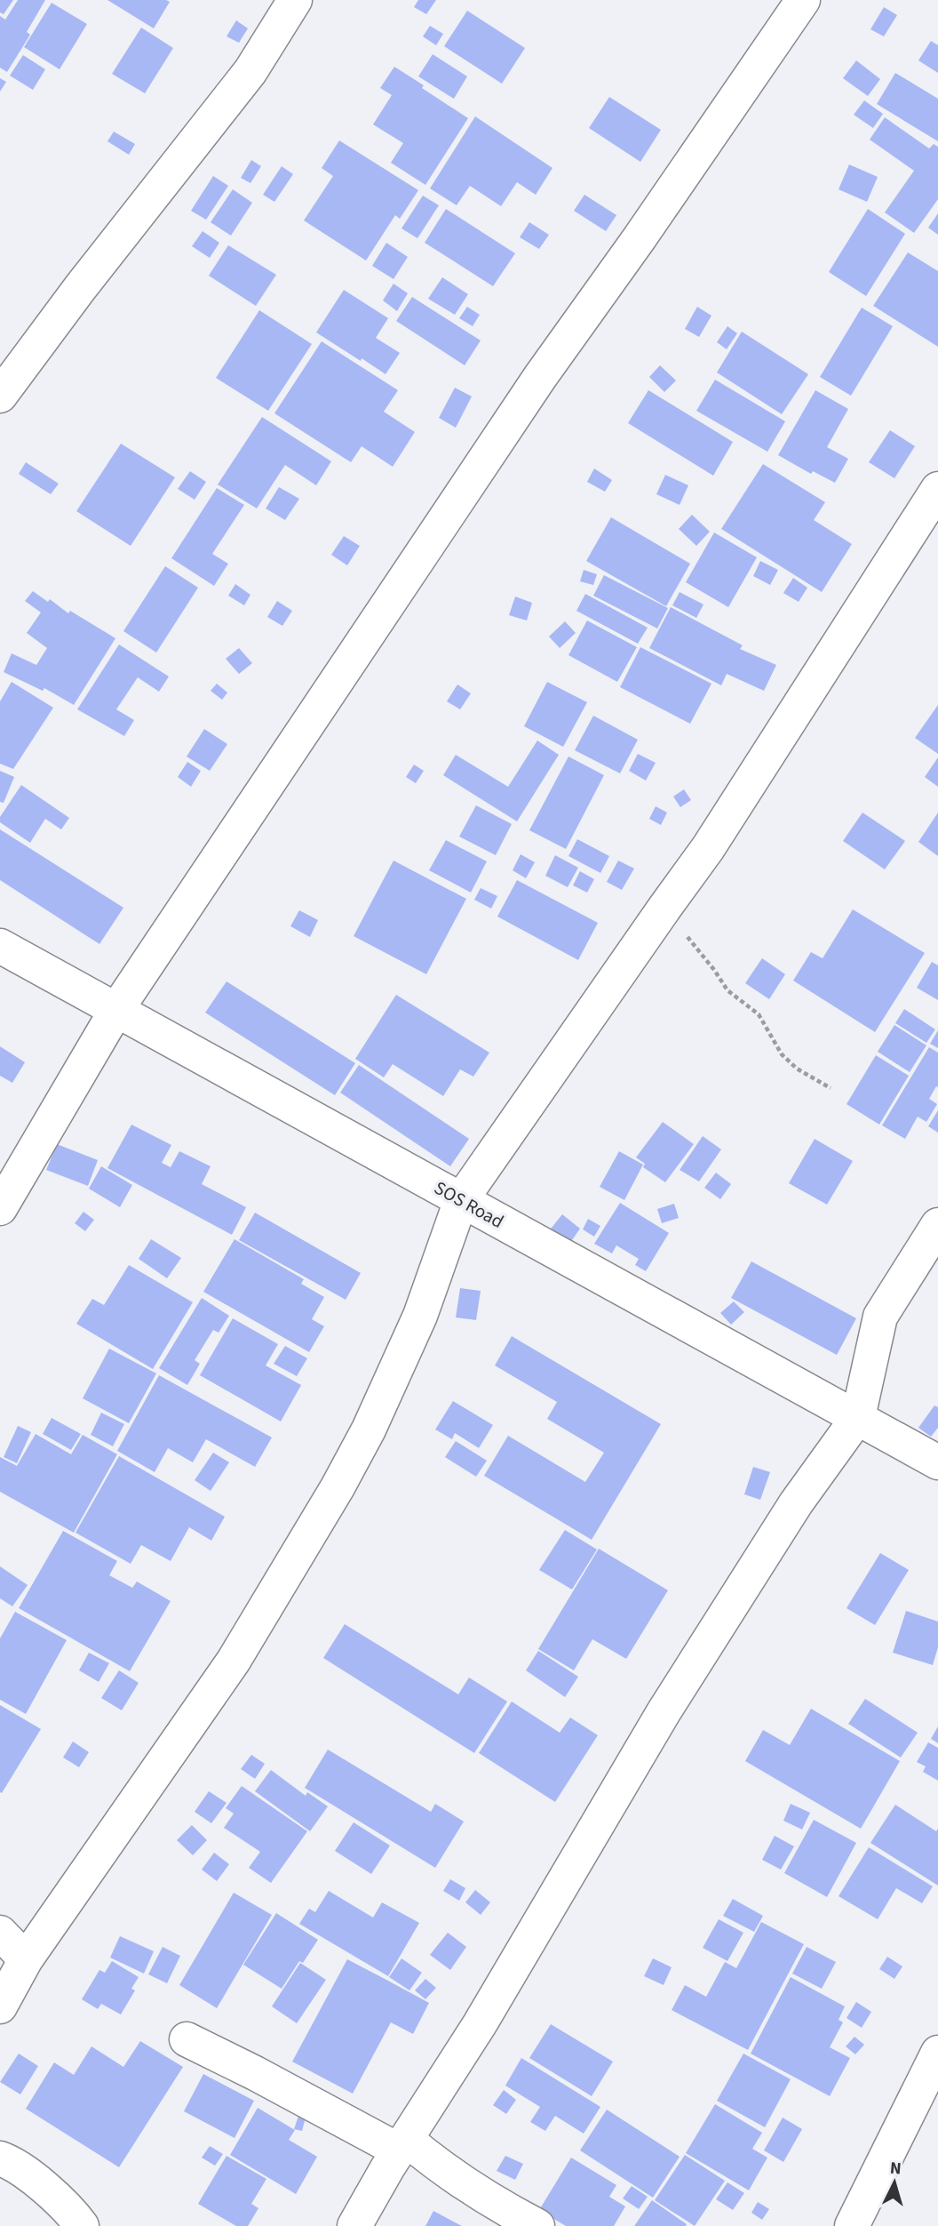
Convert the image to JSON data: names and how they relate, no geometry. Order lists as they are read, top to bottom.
{
  "streets": {
    "street": ["SOS Road"]
  },
  "north": "top"
}
